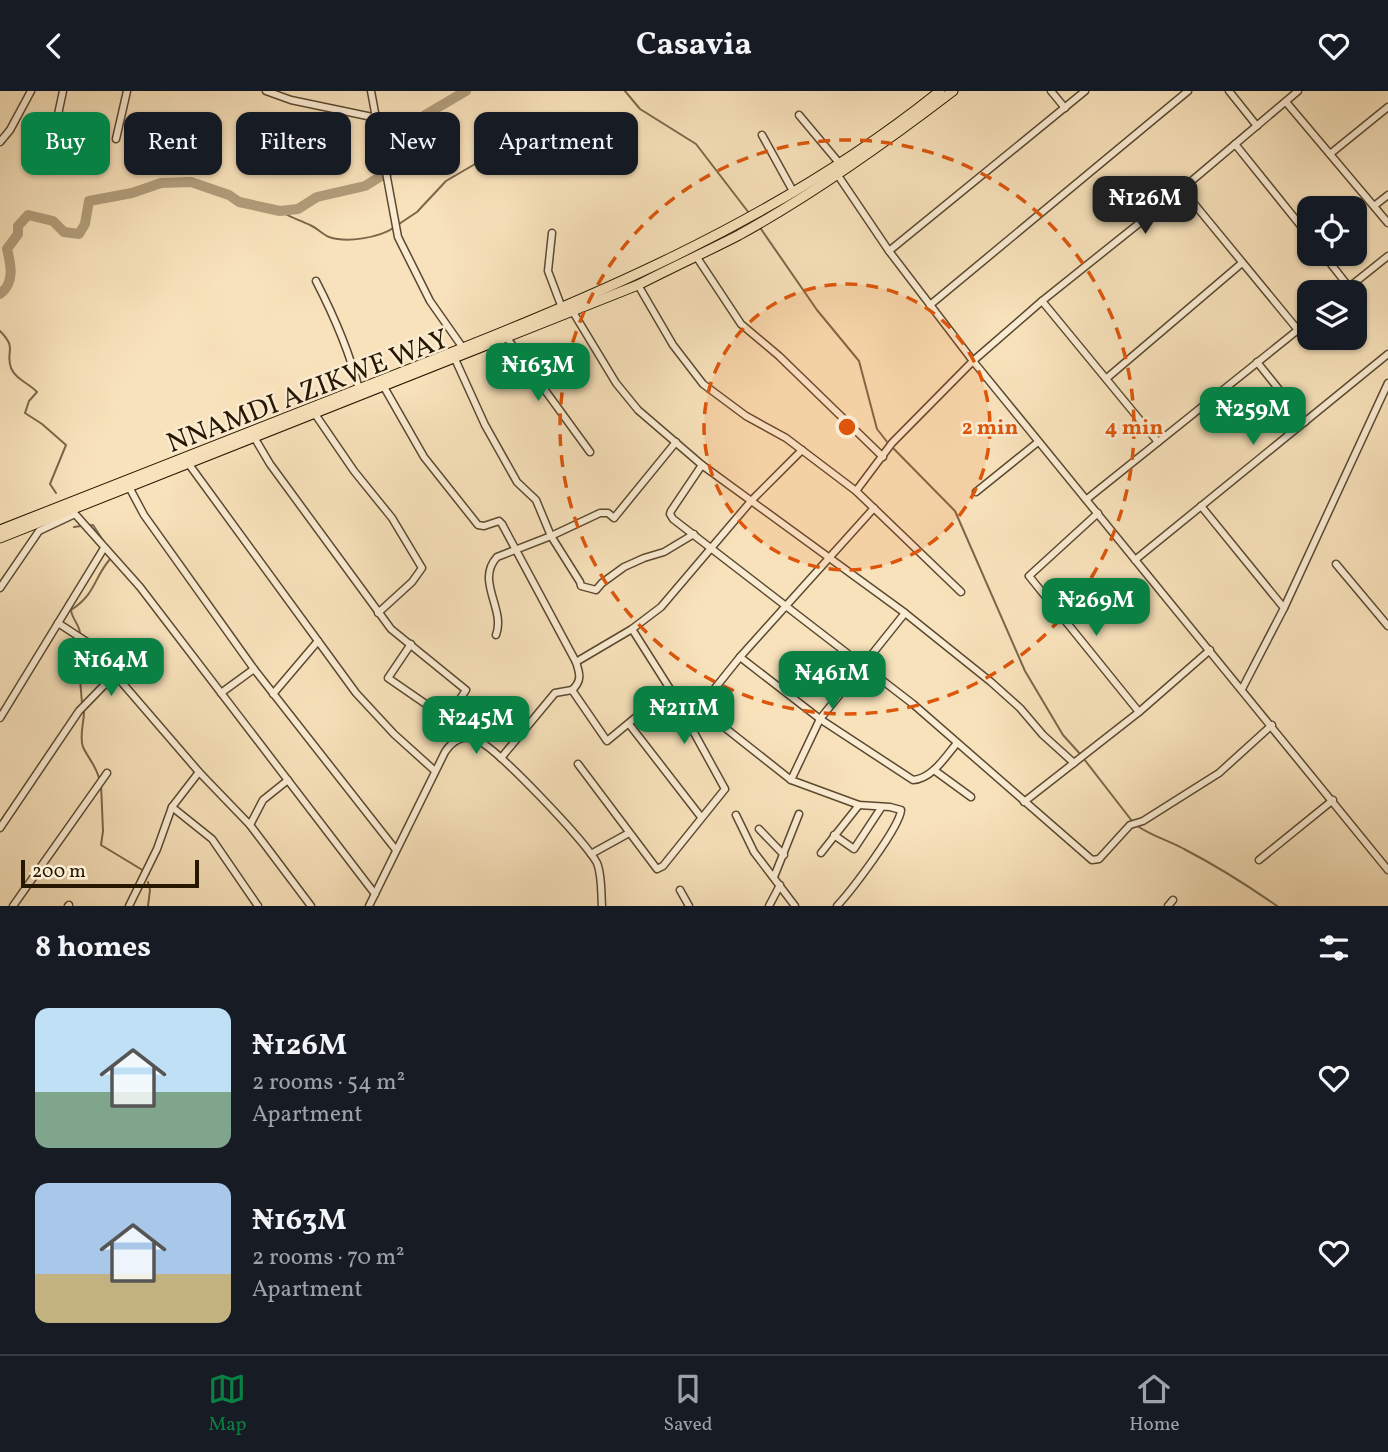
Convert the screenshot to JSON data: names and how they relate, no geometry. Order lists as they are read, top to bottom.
{
  "streets": {
    "highway": ["NNAMDI AZIKWE WAY"]
  },
  "scale_bar": "200 m",
  "page": {
    "header": "Casavia",
    "chip": [
      "Buy",
      "Rent",
      "Filters",
      "New",
      "Apartment"
    ],
    "price": [
      "₦126M",
      "₦163M",
      "₦259M",
      "₦269M",
      "₦164M",
      "₦461M",
      "₦211M",
      "₦245M"
    ],
    "scale": "200 m",
    "heading": "8 homes",
    "list": [
      {
        "name": "₦126M",
        "note": "2 rooms · 54 m² · Apartment"
      },
      {
        "name": "₦163M",
        "note": "2 rooms · 70 m² · Apartment"
      }
    ],
    "tabs": ["Map", "Saved", "Home"]
  },
  "rings": ["2 min", "4 min"]
}
